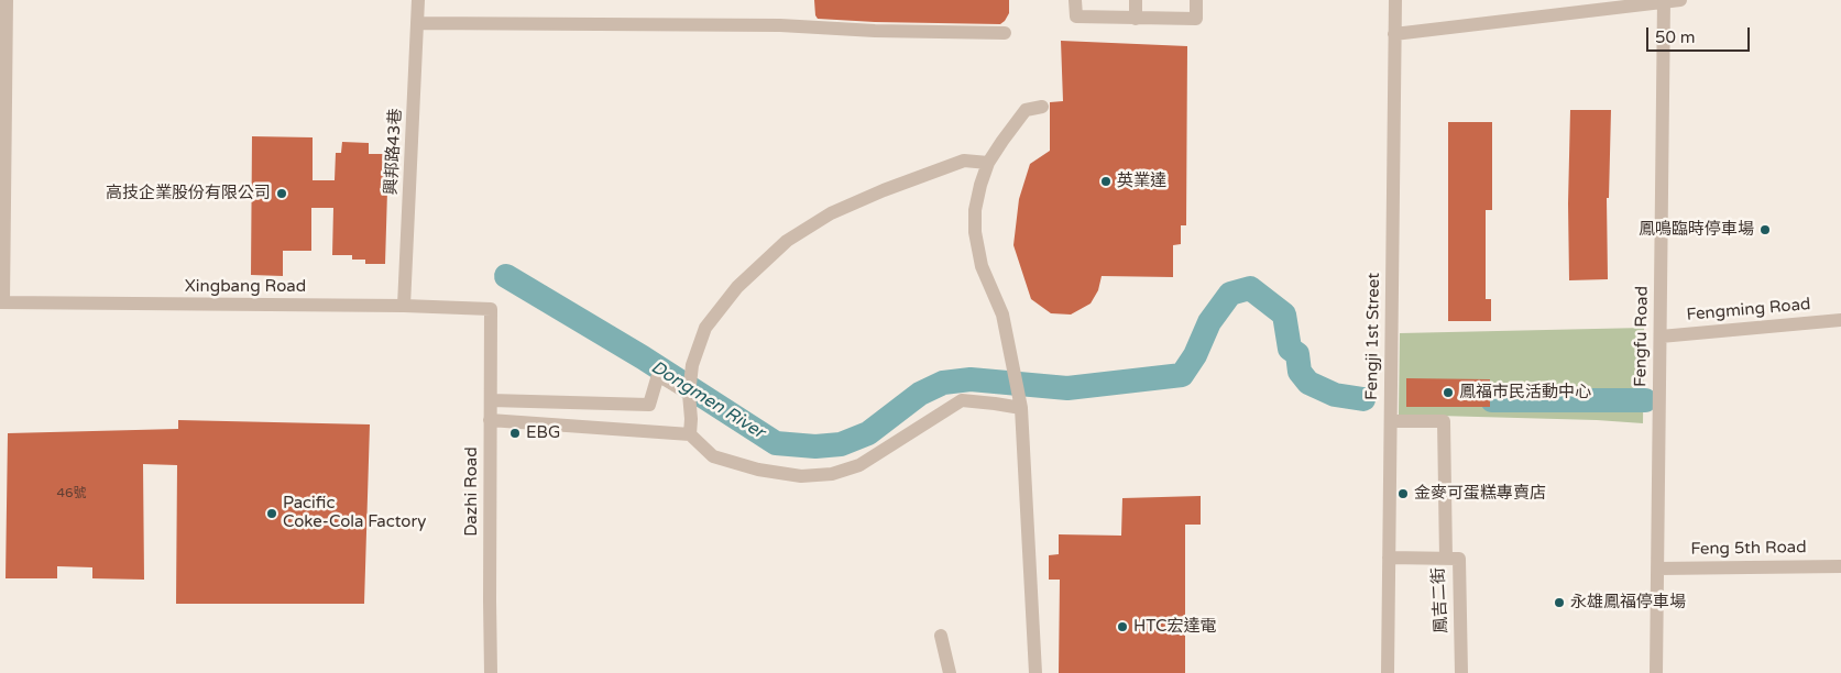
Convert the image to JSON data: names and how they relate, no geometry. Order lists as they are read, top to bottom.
{
  "streets": {
    "street": [
      "興邦路43巷",
      "Xingbang Road",
      "Fengming Road",
      "Fengji 1st Street",
      "Fengfu Road",
      "Dazhi Road",
      "Feng 5th Road",
      "鳳吉二街"
    ]
  },
  "crossings": [
    ["興邦路43巷", "Xingbang Road"],
    ["Xingbang Road", "Dazhi Road"],
    ["Fengming Road", "Fengfu Road"],
    ["Fengji 1st Street", "鳳吉二街"],
    ["Fengfu Road", "Feng 5th Road"]
  ],
  "water": ["Dongmen River"],
  "places": [
    "英業達",
    "高技企業股份有限公司",
    "鳳鳴臨時停車場",
    "鳳福市民活動中心",
    "EBG",
    "金麥可蛋糕專賣店",
    "Pacific Coke-Cola Factory",
    "永雄鳳福停車場",
    "HTC宏達電"
  ],
  "house_numbers": ["46號"],
  "scale_bar": "50 m"
}
